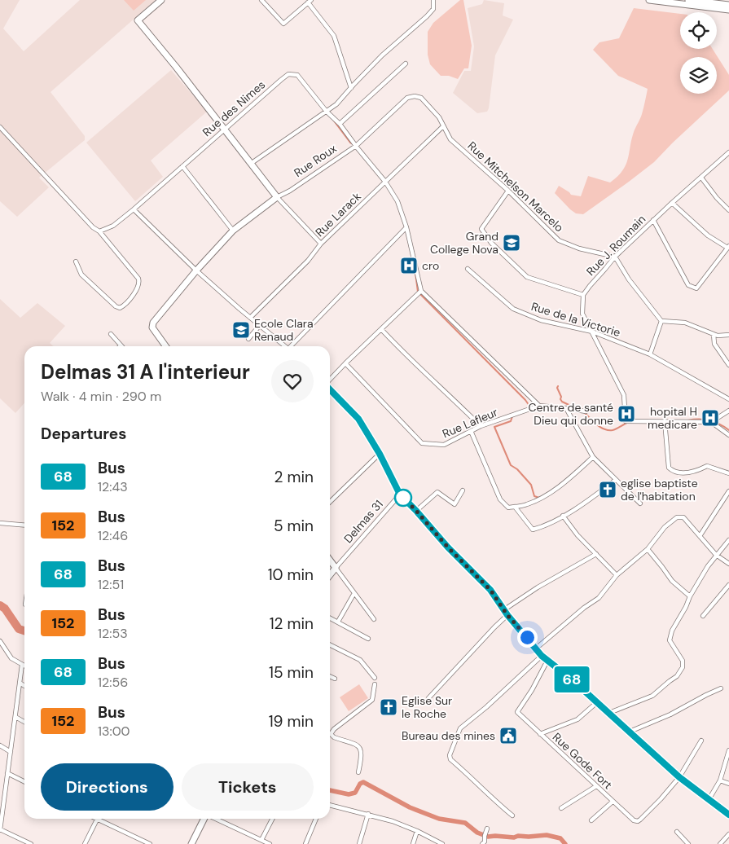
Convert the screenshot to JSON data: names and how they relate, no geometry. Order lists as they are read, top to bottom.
{
  "streets": {
    "street": [
      "Rue des Nimes",
      "Rue Roux",
      "Rue Mitchelson Marcelo",
      "Rue Larack",
      "Rue J. Roumain",
      "Rue de la Victorie",
      "Rue Lafleur",
      "Delmas 31",
      "Rue Gode Fort"
    ]
  },
  "crossings": [
    ["Rue des Nimes", "Rue Roux"],
    ["Rue des Nimes", "Rue Larack"],
    ["Rue Roux", "Rue Mitchelson Marcelo"],
    ["Rue Roux", "Rue Larack"],
    ["Rue Mitchelson Marcelo", "Rue Larack"],
    ["Rue Mitchelson Marcelo", "Rue J. Roumain"]
  ],
  "places": {
    "school or university": ["Grand College Nova", "Ecole Clara Renaud"],
    "hospital": ["cro", "Centre de santé Dieu qui donne", "hopital H medicare"],
    "church": ["eglise baptiste de l'habitation", "Eglise Sur le Roche"],
    "public building": ["Bureau des mines"]
  },
  "lines": ["bus line 68"],
  "page": {
    "on_map": "68",
    "heading": [
      ["Delmas 31 A l'interieur", "Walk · 4 min · 290 m"],
      "Departures"
    ],
    "list": [
      {
        "mark": "68",
        "name": "Bus",
        "note": "12:43",
        "value": "2 min"
      },
      {
        "mark": "152",
        "name": "Bus",
        "note": "12:46",
        "value": "5 min"
      },
      {
        "mark": "68",
        "name": "Bus",
        "note": "12:51",
        "value": "10 min"
      },
      {
        "mark": "152",
        "name": "Bus",
        "note": "12:53",
        "value": "12 min"
      },
      {
        "mark": "68",
        "name": "Bus",
        "note": "12:56",
        "value": "15 min"
      },
      {
        "mark": "152",
        "name": "Bus",
        "note": "13:00",
        "value": "19 min"
      }
    ],
    "buttons": ["Directions", "Tickets"]
  }
}
